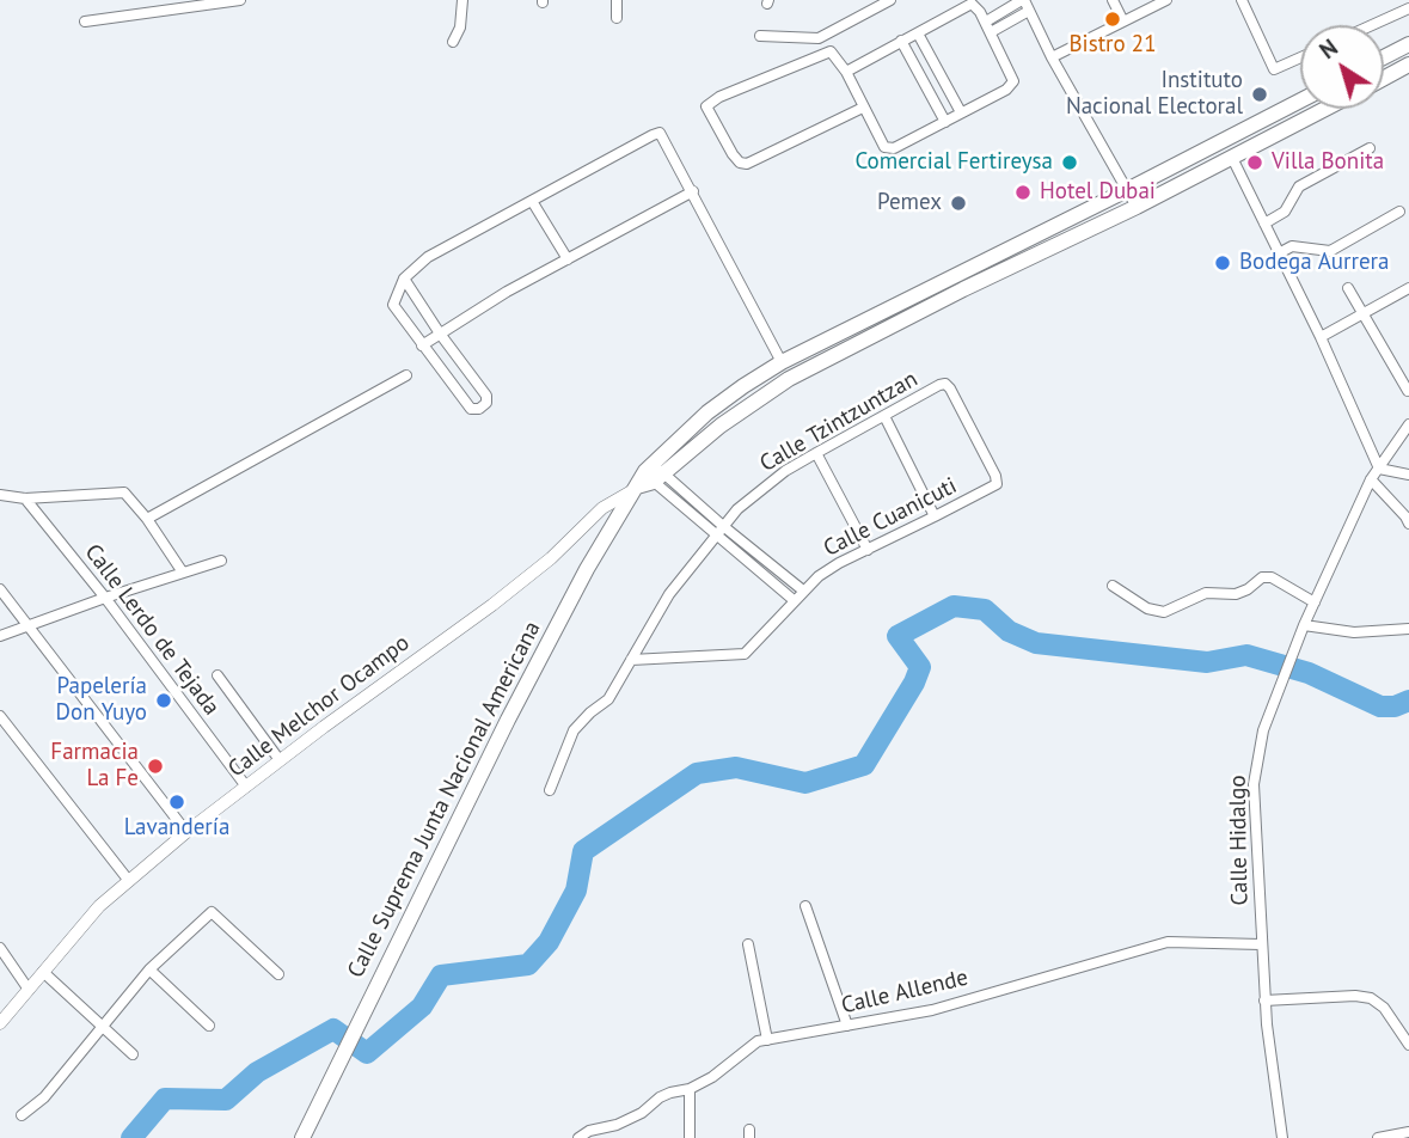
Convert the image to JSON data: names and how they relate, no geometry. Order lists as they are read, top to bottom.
{
  "streets": {
    "main road": ["Calle Suprema Junta Nacional Americana"],
    "street": [
      "Calle Tzintzuntzan",
      "Calle Cuanicuti",
      "Calle Lerdo de Tejada",
      "Calle Melchor Ocampo",
      "Calle Hidalgo",
      "Calle Allende"
    ]
  },
  "crossings": [
    ["Calle Tzintzuntzan", "Calle Cuanicuti"],
    ["Calle Lerdo de Tejada", "Calle Melchor Ocampo"],
    ["Calle Melchor Ocampo", "Calle Suprema Junta Nacional Americana"],
    ["Calle Hidalgo", "Calle Allende"]
  ],
  "places": [
    "Bistro 21",
    "Instituto Nacional Electoral",
    "Comercial Fertireysa",
    "Villa Bonita",
    "Hotel Dubai",
    "Pemex",
    "Bodega Aurrera",
    "Papelería Don Yuyo",
    "Farmacia La Fe",
    "Lavandería"
  ],
  "north": "top left"
}
